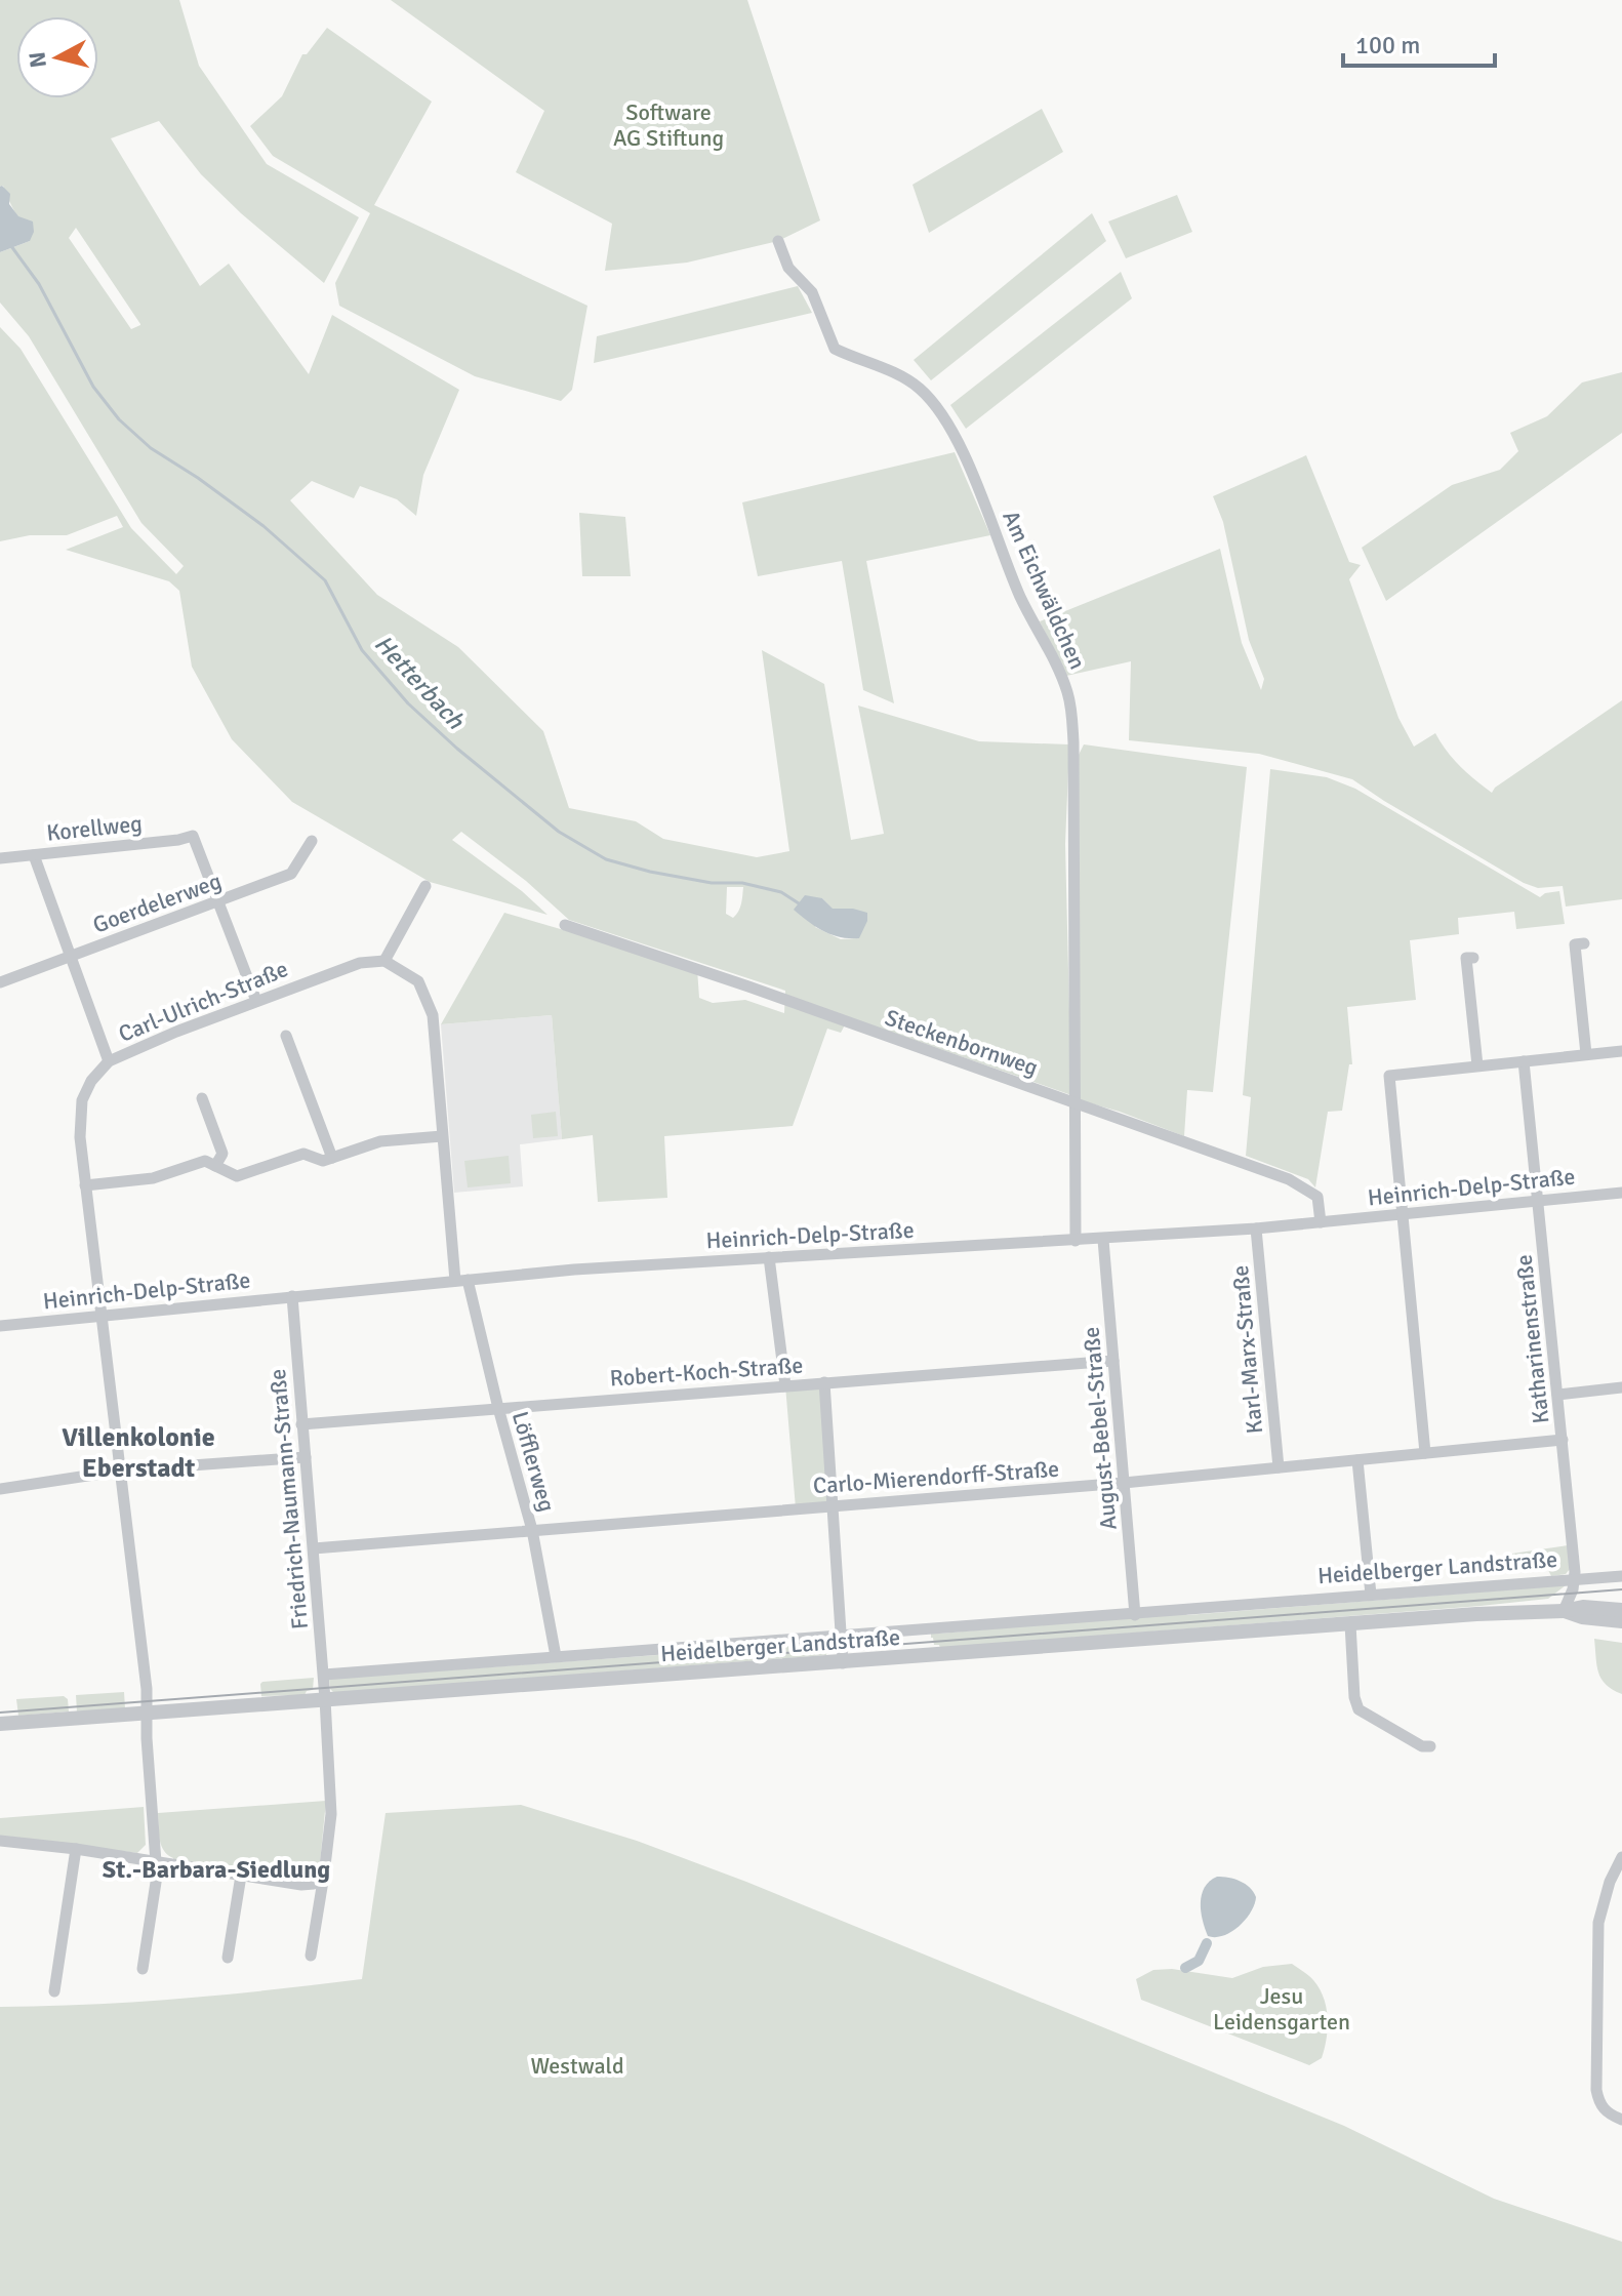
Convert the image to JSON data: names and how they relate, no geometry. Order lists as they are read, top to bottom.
{
  "streets": {
    "street": [
      "Am Eichwäldchen",
      "Korellweg",
      "Goerdelerweg",
      "Carl-Ulrich-Straße",
      "Steckenbornweg",
      "Heinrich-Delp-Straße",
      "Katharinenstraße",
      "Karl-Marx-Straße",
      "Robert-Koch-Straße",
      "August-Bebel-Straße",
      "Löfflerweg",
      "Carlo-Mierendorff-Straße",
      "Friedrich-Naumann-Straße",
      "Heidelberger Landstraße"
    ]
  },
  "crossings": [
    ["Am Eichwäldchen", "Steckenbornweg"],
    ["Am Eichwäldchen", "Heinrich-Delp-Straße"],
    ["Korellweg", "Goerdelerweg"],
    ["Carl-Ulrich-Straße", "Heinrich-Delp-Straße"],
    ["Carl-Ulrich-Straße", "Löfflerweg"],
    ["Carl-Ulrich-Straße", "Heidelberger Landstraße"],
    ["Steckenbornweg", "Heinrich-Delp-Straße"],
    ["Heinrich-Delp-Straße", "Katharinenstraße"],
    ["Heinrich-Delp-Straße", "Karl-Marx-Straße"],
    ["Heinrich-Delp-Straße", "August-Bebel-Straße"],
    ["Heinrich-Delp-Straße", "Löfflerweg"],
    ["Heinrich-Delp-Straße", "Friedrich-Naumann-Straße"],
    ["Katharinenstraße", "Carlo-Mierendorff-Straße"],
    ["Katharinenstraße", "Heidelberger Landstraße"],
    ["Karl-Marx-Straße", "Carlo-Mierendorff-Straße"],
    ["Robert-Koch-Straße", "August-Bebel-Straße"],
    ["Robert-Koch-Straße", "Löfflerweg"],
    ["Robert-Koch-Straße", "Friedrich-Naumann-Straße"],
    ["August-Bebel-Straße", "Carlo-Mierendorff-Straße"],
    ["August-Bebel-Straße", "Heidelberger Landstraße"],
    ["Löfflerweg", "Carlo-Mierendorff-Straße"],
    ["Löfflerweg", "Heidelberger Landstraße"],
    ["Carlo-Mierendorff-Straße", "Friedrich-Naumann-Straße"],
    ["Friedrich-Naumann-Straße", "Heidelberger Landstraße"]
  ],
  "districts": ["Villenkolonie Eberstadt", "St.-Barbara-Siedlung"],
  "water": ["Hetterbach"],
  "parks": ["Software AG Stiftung", "Jesu Leidensgarten", "Westwald"],
  "scale_bar": "100 m",
  "north": "left"
}
